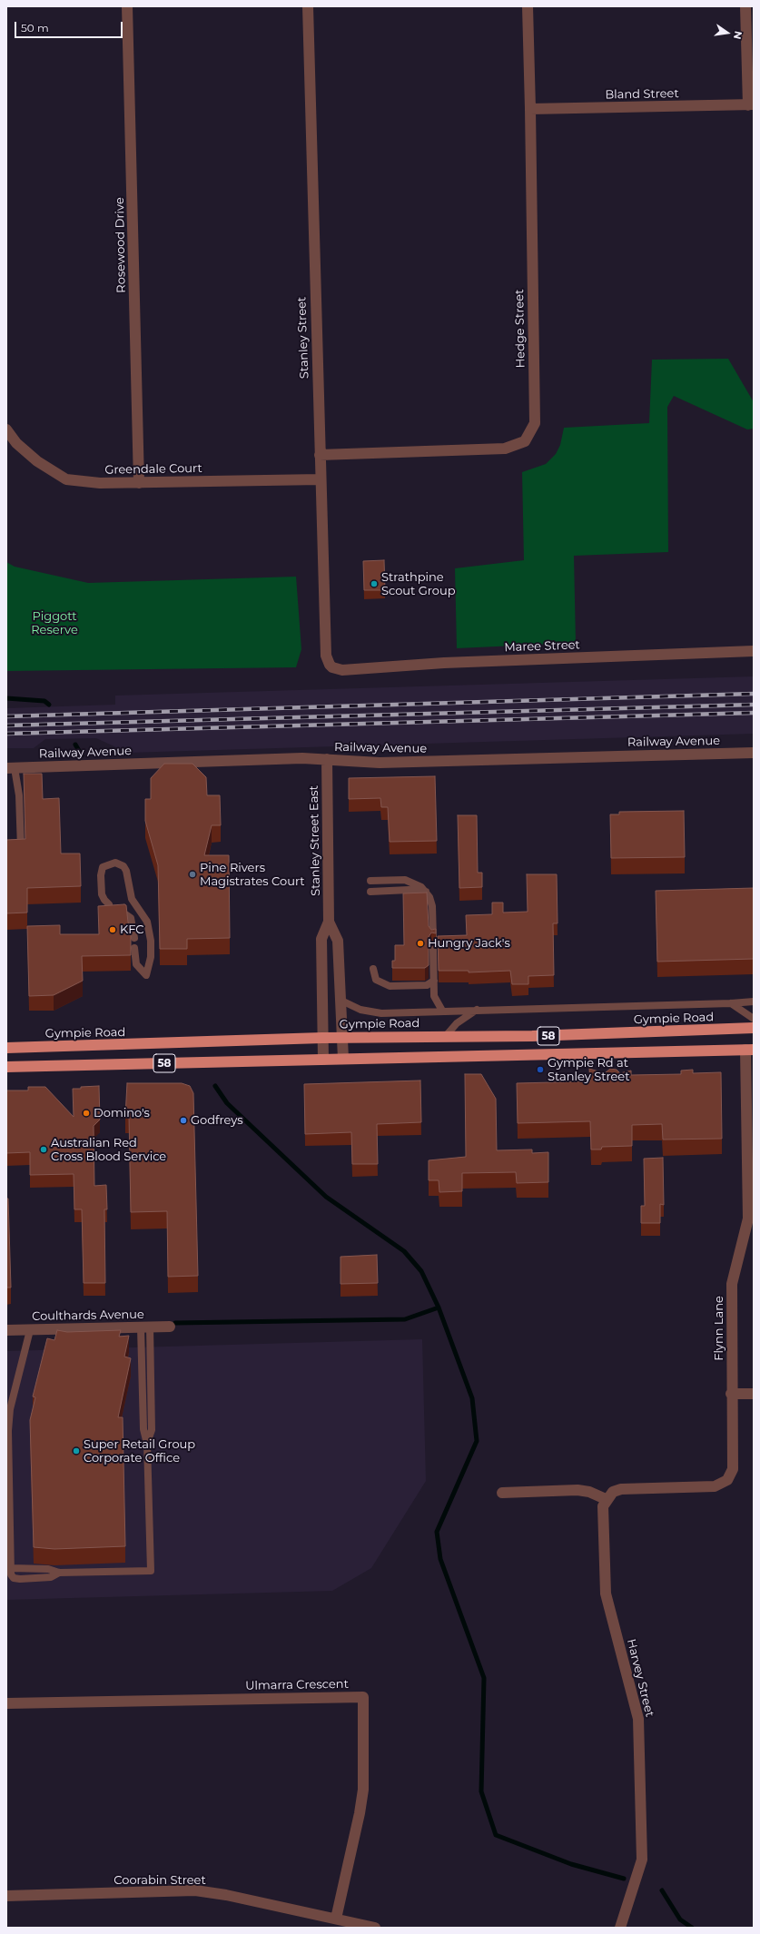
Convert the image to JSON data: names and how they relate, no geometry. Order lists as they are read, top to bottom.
{
  "streets": {
    "highway": ["Gympie Road", "58"],
    "street": [
      "Bland Street",
      "Rosewood Drive",
      "Hedge Street",
      "Stanley Street",
      "Greendale Court",
      "Maree Street",
      "Railway Avenue",
      "Stanley Street East",
      "Coulthards Avenue",
      "Flynn Lane",
      "Harvey Street",
      "Ulmarra Crescent",
      "Coorabin Street"
    ]
  },
  "crossings": [
    ["Bland Street", "Hedge Street"],
    ["Rosewood Drive", "Greendale Court"],
    ["Hedge Street", "Stanley Street"],
    ["Stanley Street", "Greendale Court"],
    ["Stanley Street", "Maree Street"],
    ["Railway Avenue", "Stanley Street East"],
    ["Stanley Street East", "Gympie Road"],
    ["Stanley Street East", "58"],
    ["58", "Flynn Lane"],
    ["Flynn Lane", "Harvey Street"],
    ["Ulmarra Crescent", "Coorabin Street"]
  ],
  "parks": ["Piggott Reserve"],
  "places": [
    "Strathpine Scout Group",
    "Pine Rivers Magistrates Court",
    "KFC",
    "Hungry Jack's",
    "Gympie Rd at Stanley Street",
    "Domino's",
    "Godfreys",
    "Australian Red Cross Blood Service",
    "Super Retail Group Corporate Office"
  ],
  "scale_bar": "50 m",
  "north": "right"
}
